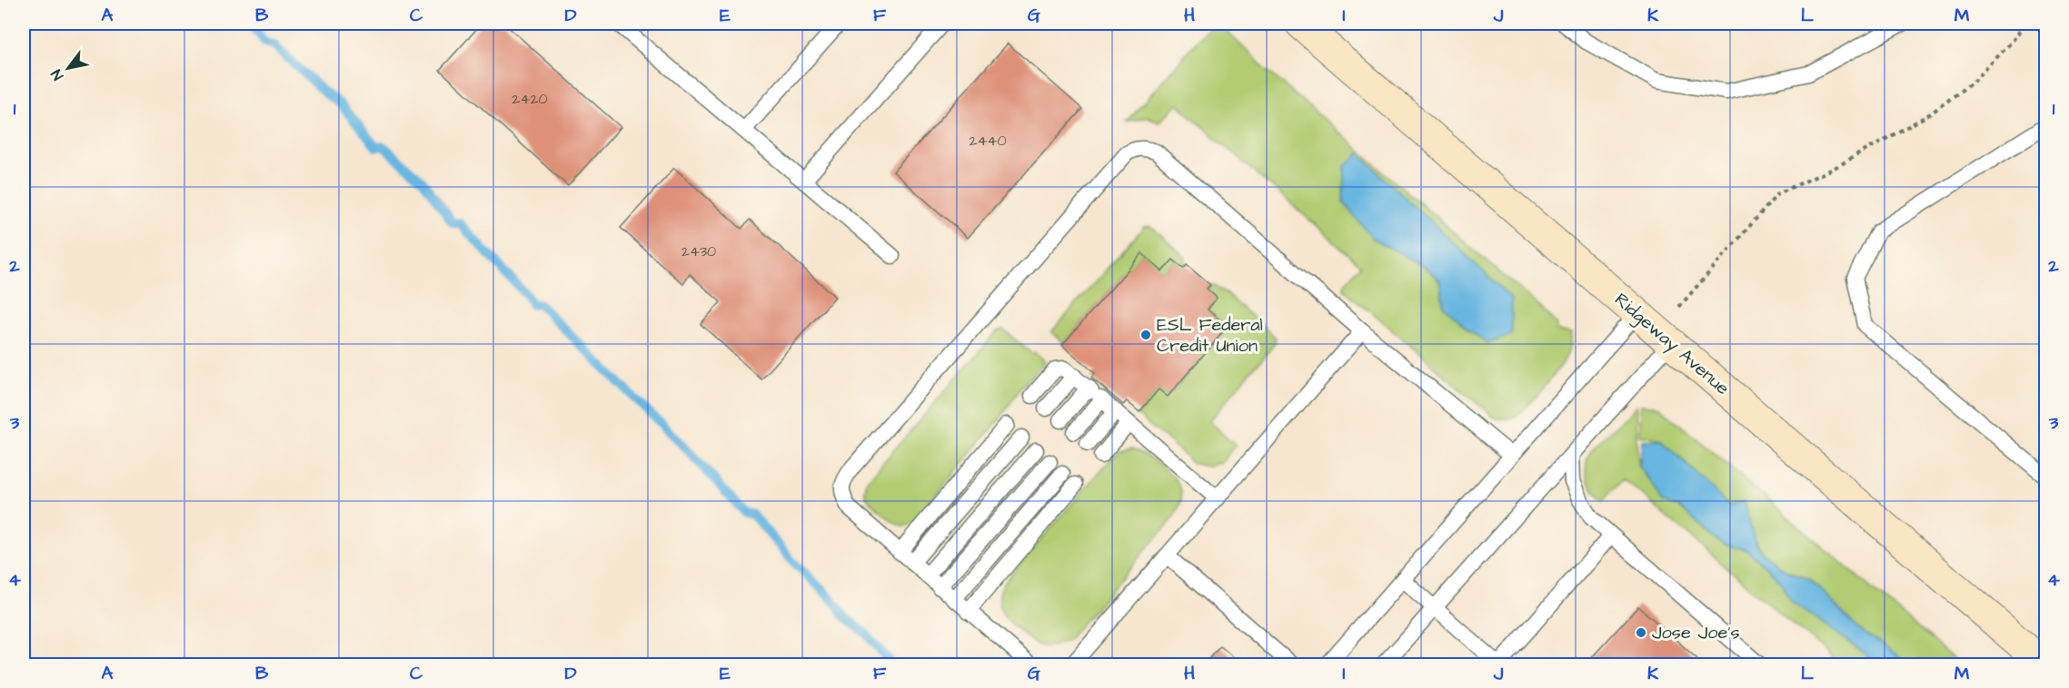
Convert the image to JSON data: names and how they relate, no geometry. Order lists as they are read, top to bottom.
{
  "streets": {
    "main road": ["Ridgeway Avenue"]
  },
  "places": ["ESL Federal Credit Union", "Jose Joe's"],
  "house_numbers": ["2420", "2440", "2430"],
  "north": "bottom left",
  "grid": {
    "columns": [
      "A",
      "B",
      "C",
      "D",
      "E",
      "F",
      "G",
      "H",
      "I",
      "J",
      "K",
      "L",
      "M"
    ],
    "rows": [
      "1",
      "2",
      "3",
      "4"
    ]
  }
}
